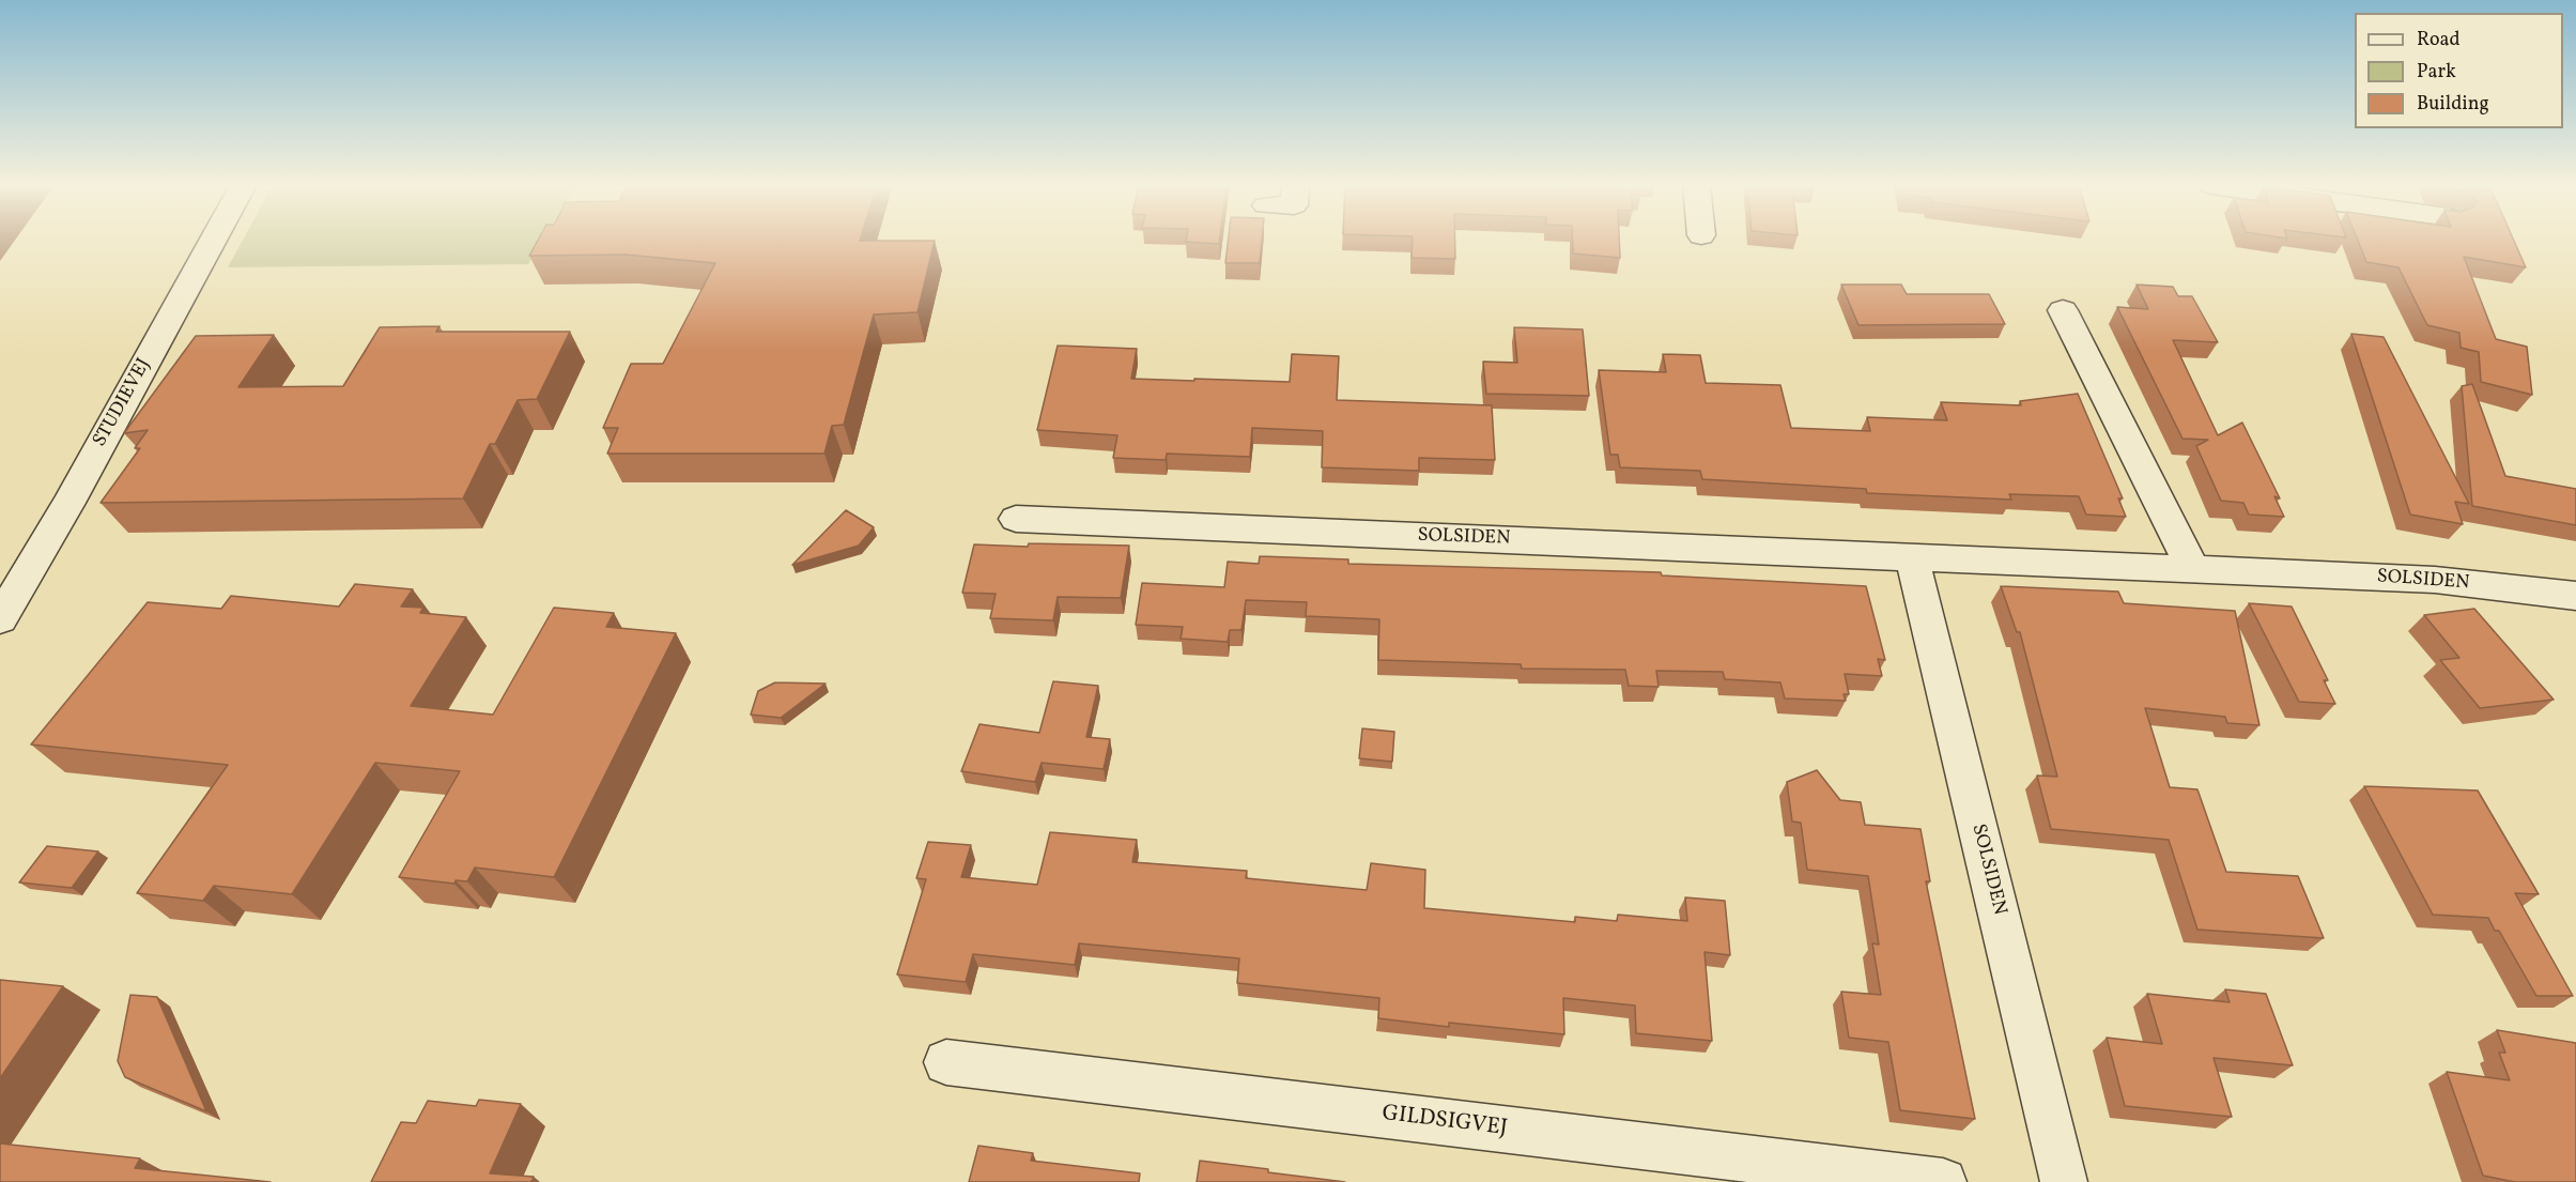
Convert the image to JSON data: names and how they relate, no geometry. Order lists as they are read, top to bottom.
{
  "streets": {
    "street": ["STUDIEVEJ", "SOLSIDEN", "GILDSIGVEJ"]
  },
  "legend": ["Road", "Park", "Building"]
}
